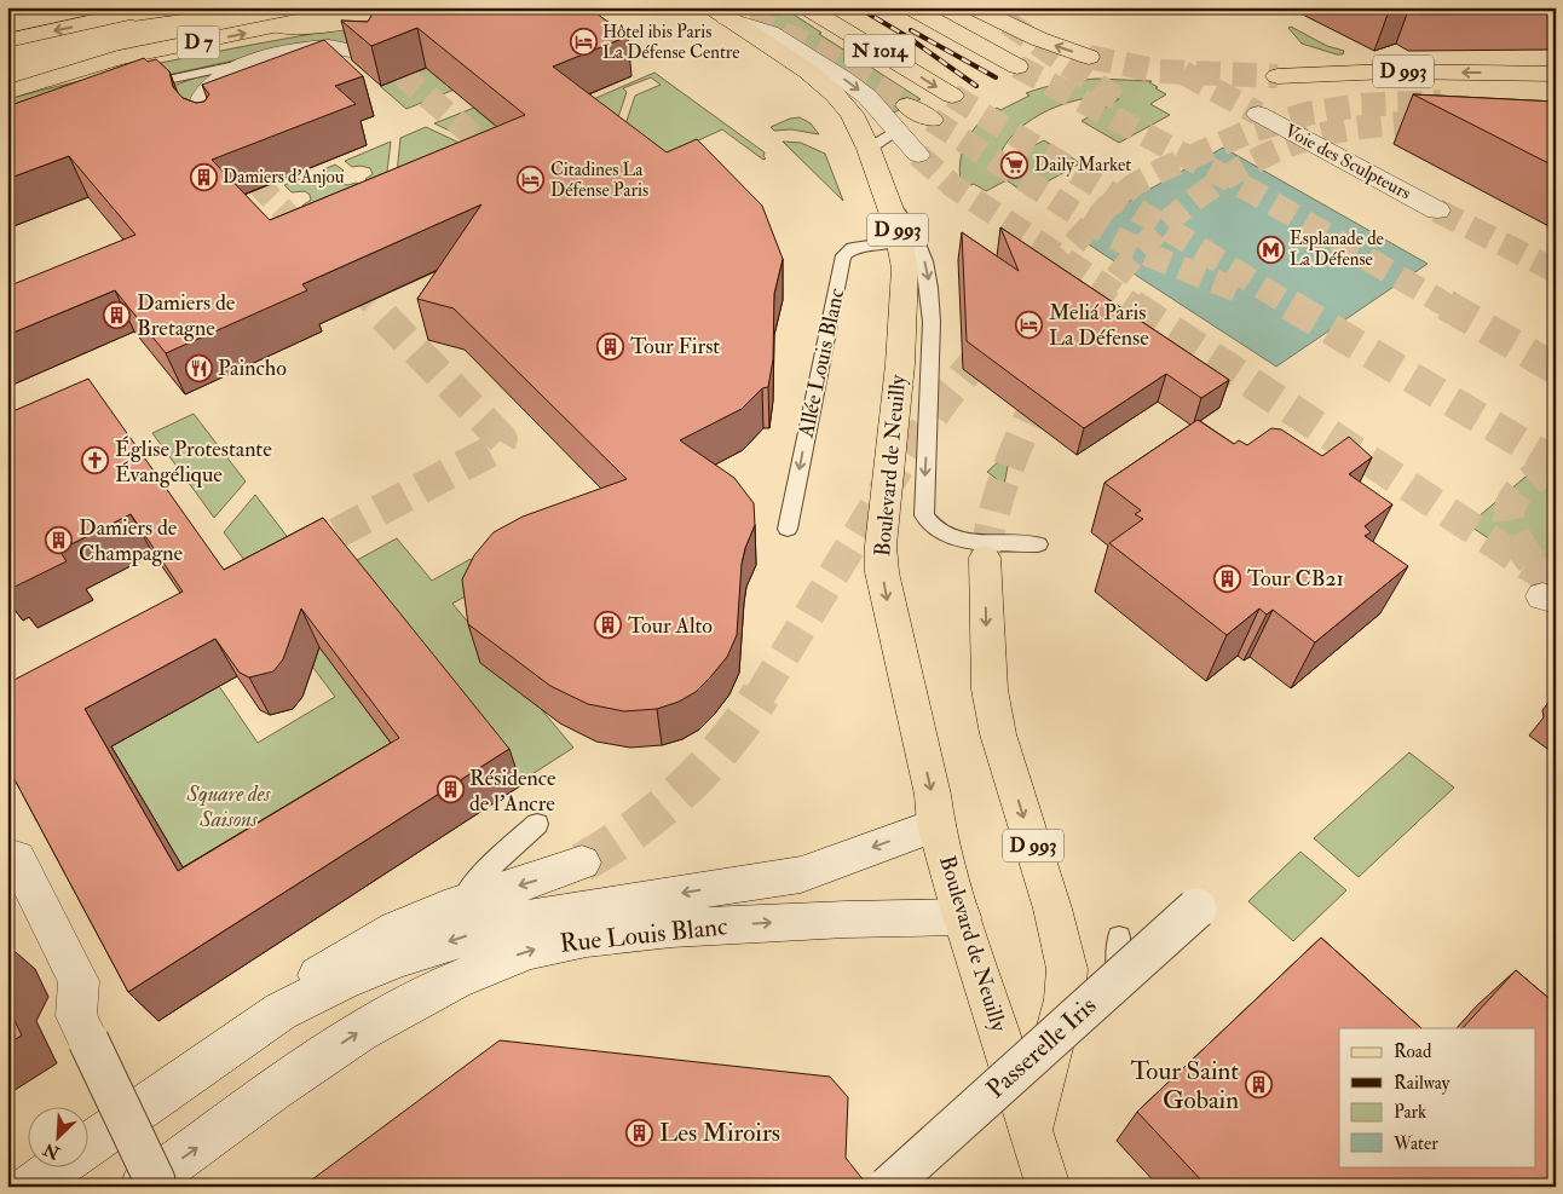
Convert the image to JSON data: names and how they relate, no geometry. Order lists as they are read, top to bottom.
{
  "streets": {
    "main road": [
      "D 7",
      "N 1014",
      "D 993",
      "Boulevard de Neuilly"
    ],
    "street": ["Voie des Sculpteurs", "Rue Louis Blanc", "Passerelle Iris"],
    "lane": ["Allée Louis Blanc"]
  },
  "crossings": [
    ["D 993", "Boulevard de Neuilly"],
    ["Allée Louis Blanc", "Boulevard de Neuilly"],
    ["Boulevard de Neuilly", "Rue Louis Blanc"]
  ],
  "one_way": ["Allée Louis Blanc"],
  "parks": ["Square des Saisons"],
  "places": {
    "hotel": ["Hôtel ibis Paris La Défense Centre", "Citadines La Défense Paris", "Meliá Paris La Défense"],
    "supermarket": ["Daily Market"],
    "building": [
      "Damiers d'Anjou",
      "Damiers de Bretagne",
      "Tour First",
      "Damiers de Champagne",
      "Tour CB21",
      "Tour Alto",
      "Résidence de l'Ancre",
      "Tour Saint Gobain",
      "Les Miroirs"
    ],
    "metro station": ["Esplanade de La Défense"],
    "restaurant": ["Paincho"],
    "church": ["Église Protestante Évangélique"]
  },
  "legend": [
    "Road",
    "Railway",
    "Park",
    "Water"
  ],
  "north": "bottom left"
}
